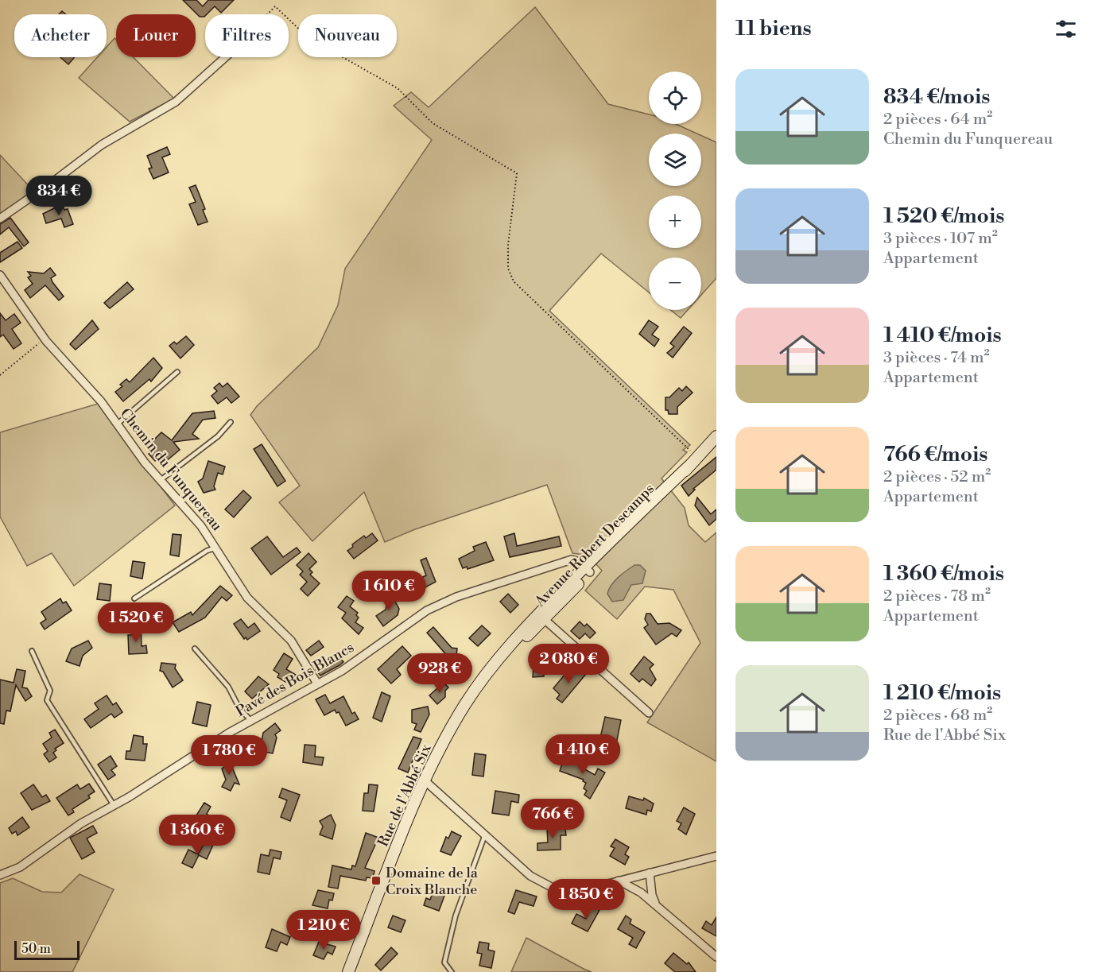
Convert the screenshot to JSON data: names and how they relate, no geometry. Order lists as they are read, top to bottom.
{
  "streets": {
    "main road": ["Avenue Robert Descamps", "Rue de l'Abbé Six"],
    "street": ["Chemin du Funquereau", "Pavé des Bois Blancs"]
  },
  "crossings": [
    ["Chemin du Funquereau", "Pavé des Bois Blancs"],
    ["Avenue Robert Descamps", "Pavé des Bois Blancs"],
    ["Avenue Robert Descamps", "Rue de l'Abbé Six"]
  ],
  "places": {
    "transit": ["Domaine de la Croix Blanche"]
  },
  "scale_bar": "50 m",
  "page": {
    "heading": "11 biens",
    "chip": [
      "Acheter",
      "Louer",
      "Filtres",
      "Nouveau"
    ],
    "list": [
      {
        "name": "834 €/mois",
        "note": "2 pièces · 64 m² · Chemin du Funquereau"
      },
      {
        "name": "1 520 €/mois",
        "note": "3 pièces · 107 m² · Appartement"
      },
      {
        "name": "1 410 €/mois",
        "note": "3 pièces · 74 m² · Appartement"
      },
      {
        "name": "766 €/mois",
        "note": "2 pièces · 52 m² · Appartement"
      },
      {
        "name": "1 360 €/mois",
        "note": "2 pièces · 78 m² · Appartement"
      },
      {
        "name": "1 210 €/mois",
        "note": "2 pièces · 68 m² · Rue de l'Abbé Six"
      }
    ],
    "map_buttons": ["+", "−"],
    "price": [
      "834 €",
      "1 610 €",
      "1 520 €",
      "2 080 €",
      "928 €",
      "1 410 €",
      "1 780 €",
      "766 €",
      "1 360 €",
      "1 850 €",
      "1 210 €"
    ],
    "scale": "50 m"
  }
}
